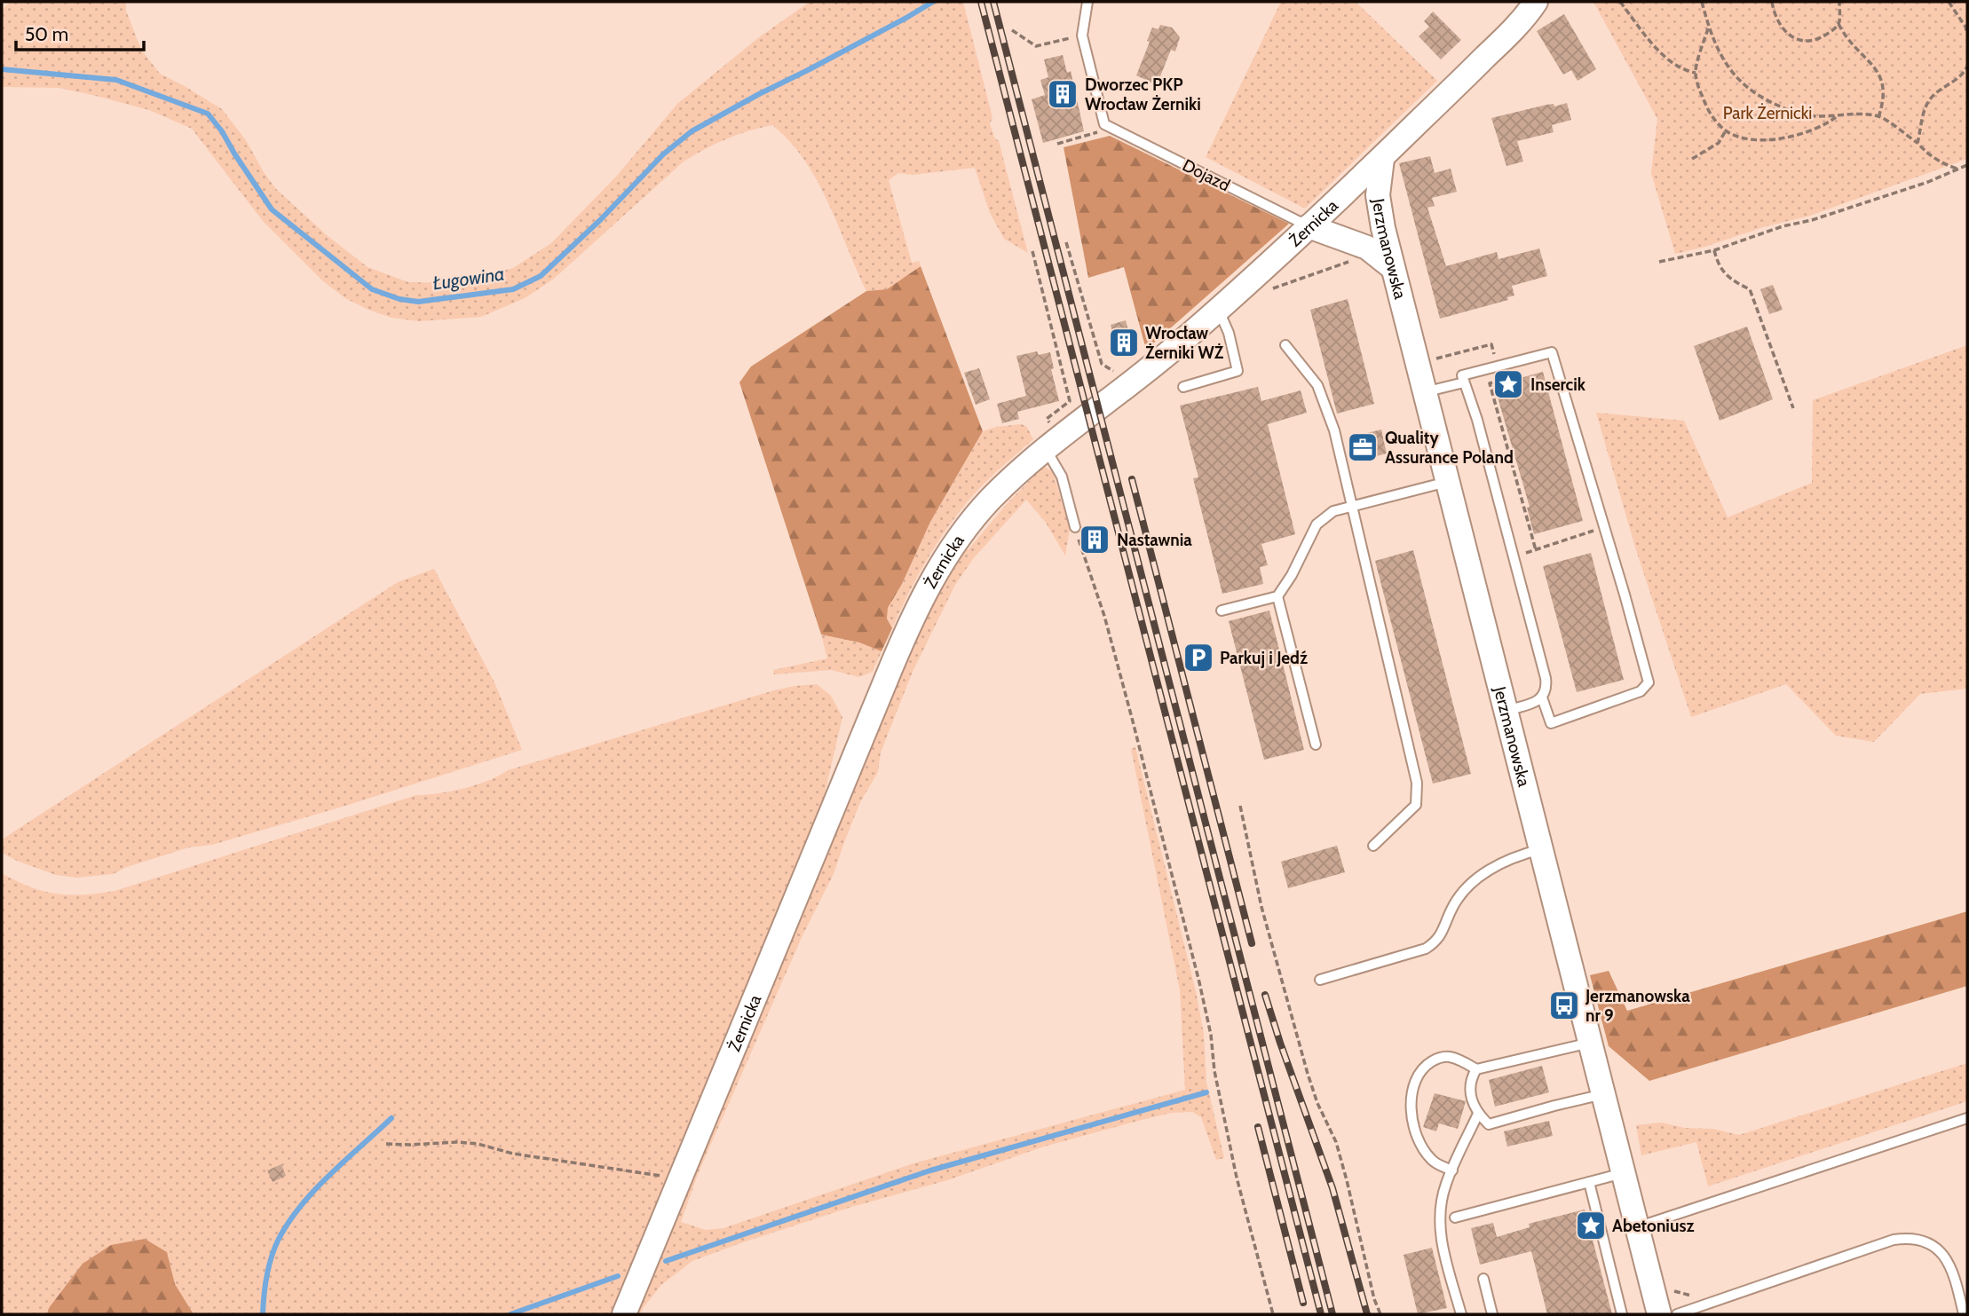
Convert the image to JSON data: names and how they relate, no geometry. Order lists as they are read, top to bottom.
{
  "streets": {
    "street": ["Żernicka", "Jerzmanowska"],
    "lane": ["Dojazd"]
  },
  "crossings": [
    ["Dojazd", "Żernicka"],
    ["Żernicka", "Jerzmanowska"]
  ],
  "water": ["Ługowina"],
  "parks": ["Park Żernicki"],
  "places": {
    "building": ["Dworzec PKP Wrocław Żerniki", "Wrocław Żerniki WŻ", "Nastawnia"],
    "place": ["Insercik", "Abetoniusz"],
    "office": ["Quality Assurance Poland"],
    "parking": ["Parkuj i Jedź"],
    "bus stop": ["Jerzmanowska nr 9"]
  },
  "scale_bar": "50 m"
}
